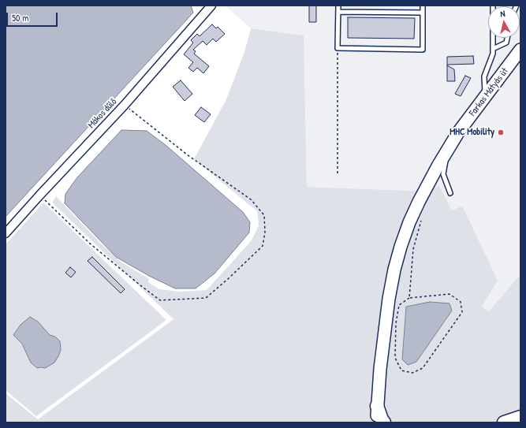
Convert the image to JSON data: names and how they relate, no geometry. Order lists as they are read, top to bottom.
{
  "streets": {
    "street": ["Farkas Mátyás út", "Mákos dűlő"]
  },
  "places": ["MHC Mobility"],
  "scale_bar": "50 m",
  "north": "top"
}
